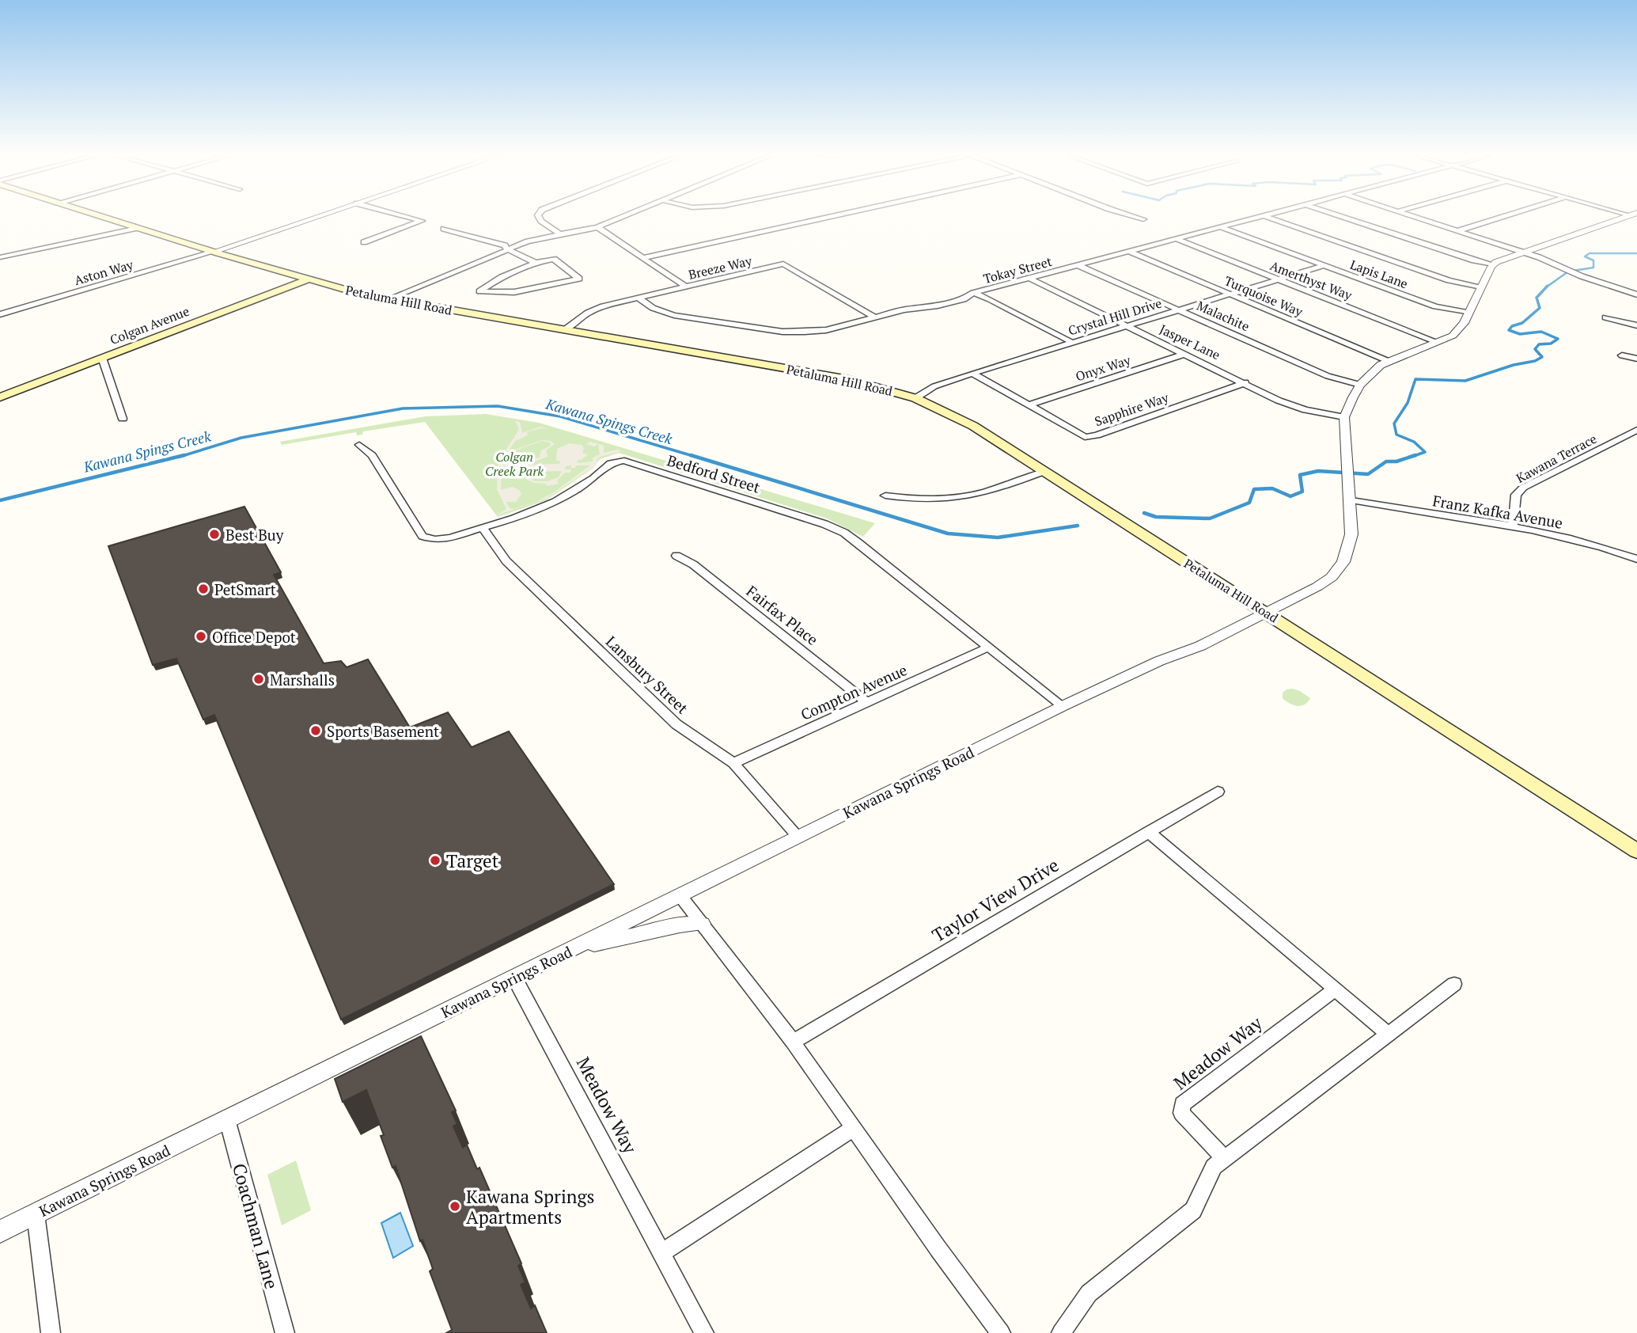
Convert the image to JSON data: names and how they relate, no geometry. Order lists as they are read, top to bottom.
{
  "streets": {
    "main road": ["Petaluma Hill Road", "Colgan Avenue"],
    "street": [
      "Breeze Way",
      "Tokay Street",
      "Aston Way",
      "Lapis Lane",
      "Amerthyst Way",
      "Turquoise Way",
      "Malachite",
      "Crystal Hill Drive",
      "Jasper Lane",
      "Onyx Way",
      "Sapphire Way",
      "Kawana Terrace",
      "Bedford Street",
      "Franz Kafka Avenue",
      "Fairfax Place",
      "Lansbury Street",
      "Compton Avenue",
      "Kawana Springs Road",
      "Taylor View Drive",
      "Meadow Way",
      "Coachman Lane"
    ]
  },
  "crossings": [
    ["Breeze Way", "Tokay Street"],
    ["Breeze Way", "Petaluma Hill Road"],
    ["Tokay Street", "Lapis Lane"],
    ["Tokay Street", "Amerthyst Way"],
    ["Tokay Street", "Turquoise Way"],
    ["Tokay Street", "Malachite"],
    ["Tokay Street", "Jasper Lane"],
    ["Aston Way", "Petaluma Hill Road"],
    ["Lapis Lane", "Crystal Hill Drive"],
    ["Lapis Lane", "Kawana Springs Road"],
    ["Amerthyst Way", "Crystal Hill Drive"],
    ["Amerthyst Way", "Kawana Springs Road"],
    ["Turquoise Way", "Crystal Hill Drive"],
    ["Turquoise Way", "Kawana Springs Road"],
    ["Petaluma Hill Road", "Crystal Hill Drive"],
    ["Petaluma Hill Road", "Colgan Avenue"],
    ["Petaluma Hill Road", "Kawana Springs Road"],
    ["Malachite", "Crystal Hill Drive"],
    ["Malachite", "Kawana Springs Road"],
    ["Crystal Hill Drive", "Jasper Lane"],
    ["Crystal Hill Drive", "Sapphire Way"],
    ["Jasper Lane", "Onyx Way"],
    ["Jasper Lane", "Sapphire Way"],
    ["Jasper Lane", "Kawana Springs Road"],
    ["Onyx Way", "Sapphire Way"],
    ["Kawana Terrace", "Franz Kafka Avenue"],
    ["Bedford Street", "Lansbury Street"],
    ["Bedford Street", "Compton Avenue"],
    ["Bedford Street", "Kawana Springs Road"],
    ["Franz Kafka Avenue", "Kawana Springs Road"],
    ["Fairfax Place", "Compton Avenue"],
    ["Lansbury Street", "Compton Avenue"],
    ["Lansbury Street", "Kawana Springs Road"],
    ["Kawana Springs Road", "Meadow Way"],
    ["Kawana Springs Road", "Coachman Lane"]
  ],
  "water": ["Kawana Spings Creek"],
  "parks": ["Colgan Creek Park"],
  "places": [
    "Best Buy",
    "PetSmart",
    "Office Depot",
    "Marshalls",
    "Sports Basement",
    "Target",
    "Kawana Springs Apartments"
  ]
}
